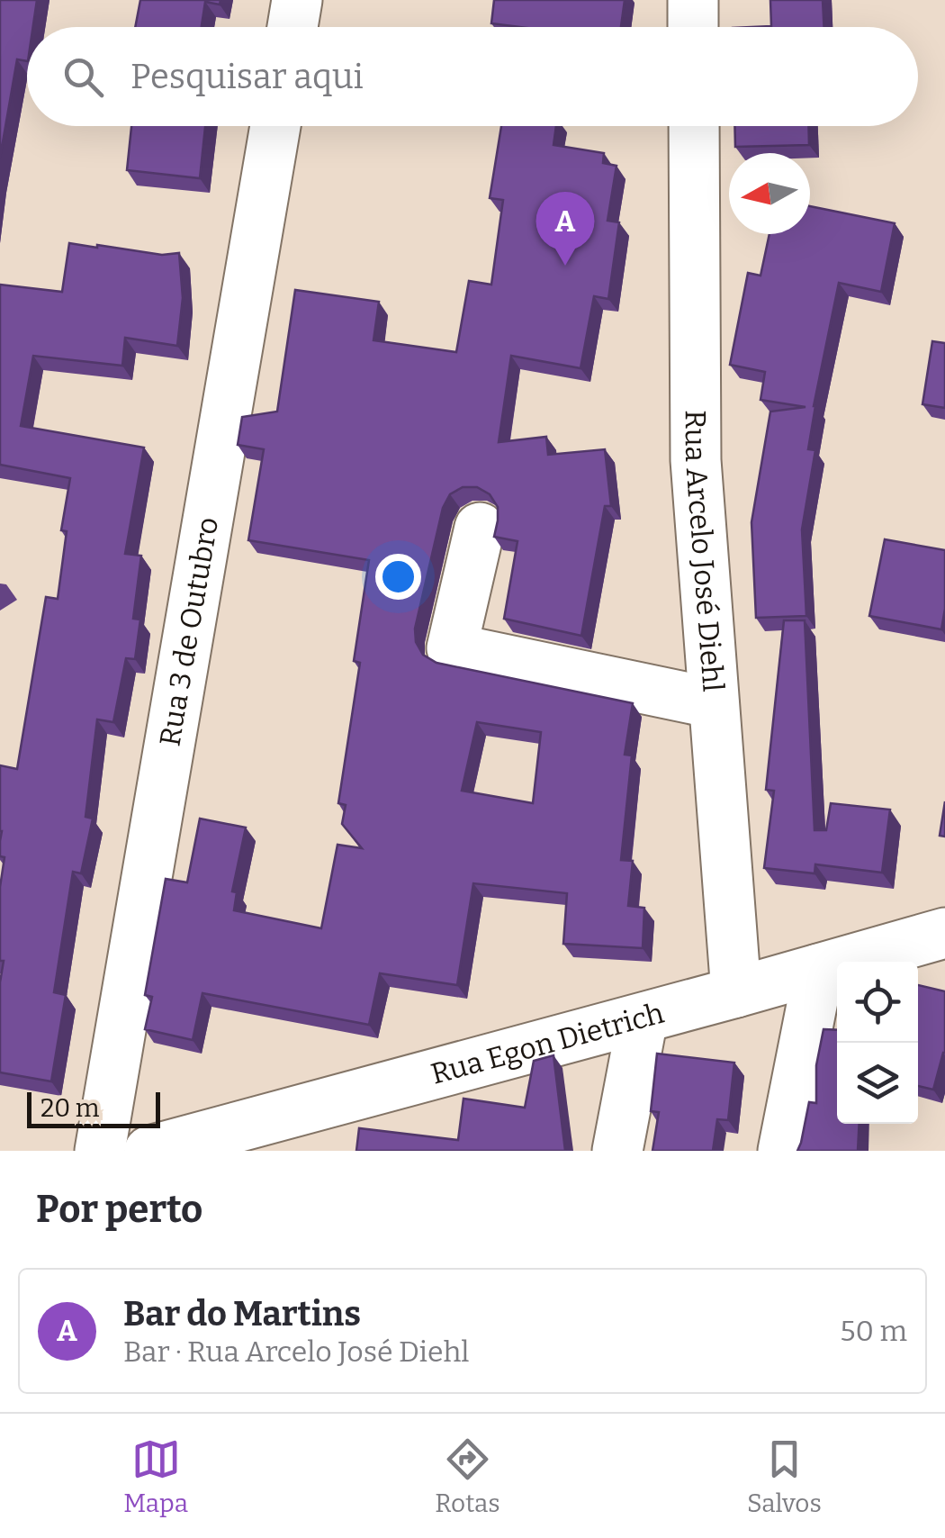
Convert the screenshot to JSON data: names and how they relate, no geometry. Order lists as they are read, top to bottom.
{
  "streets": {
    "street": ["Rua Arcelo José Diehl", "Rua 3 de Outubro", "Rua Egon Dietrich"]
  },
  "crossings": [
    ["Rua Arcelo José Diehl", "Rua Egon Dietrich"]
  ],
  "scale_bar": "20 m",
  "north": "left",
  "page": {
    "search": "Pesquisar aqui",
    "pins": "A",
    "scale": "20 m",
    "heading": "Por perto",
    "list": [
      {
        "mark": "A",
        "name": "Bar do Martins",
        "note": "Bar · Rua Arcelo José Diehl",
        "value": "50 m"
      }
    ],
    "nav": ["Mapa", "Rotas", "Salvos"]
  }
}
